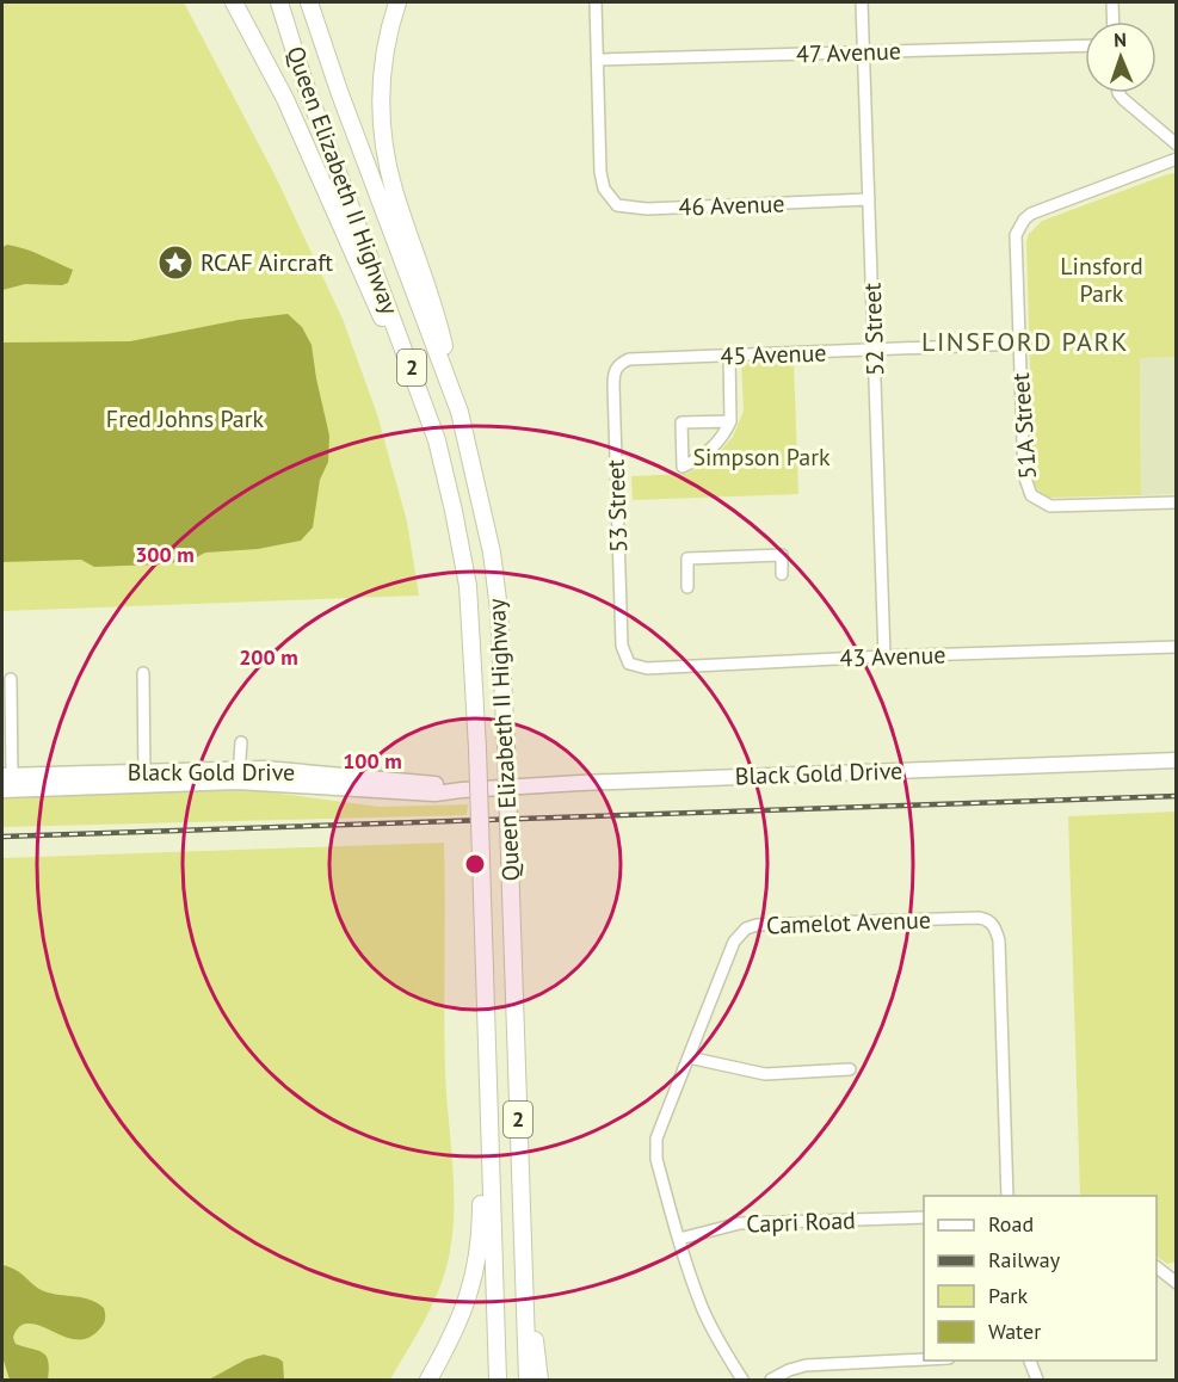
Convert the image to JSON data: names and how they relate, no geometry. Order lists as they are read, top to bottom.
{
  "streets": {
    "highway": ["Queen Elizabeth II Highway", "2"],
    "main road": ["Black Gold Drive"],
    "street": [
      "47 Avenue",
      "46 Avenue",
      "52 Street",
      "45 Avenue",
      "51A Street",
      "53 Street",
      "43 Avenue",
      "Camelot Avenue",
      "Capri Road"
    ]
  },
  "crossings": [
    ["47 Avenue", "46 Avenue"],
    ["47 Avenue", "52 Street"],
    ["46 Avenue", "52 Street"],
    ["52 Street", "45 Avenue"],
    ["52 Street", "43 Avenue"],
    ["45 Avenue", "51A Street"],
    ["45 Avenue", "53 Street"],
    ["53 Street", "43 Avenue"],
    ["Camelot Avenue", "Capri Road"]
  ],
  "districts": ["LINSFORD PARK"],
  "parks": ["Linsford Park", "Fred Johns Park", "Simpson Park"],
  "places": {
    "place": ["RCAF Aircraft"]
  },
  "legend": [
    "Road",
    "Railway",
    "Park",
    "Water"
  ],
  "north": "top",
  "rings": ["300 m", "200 m", "100 m"]
}
